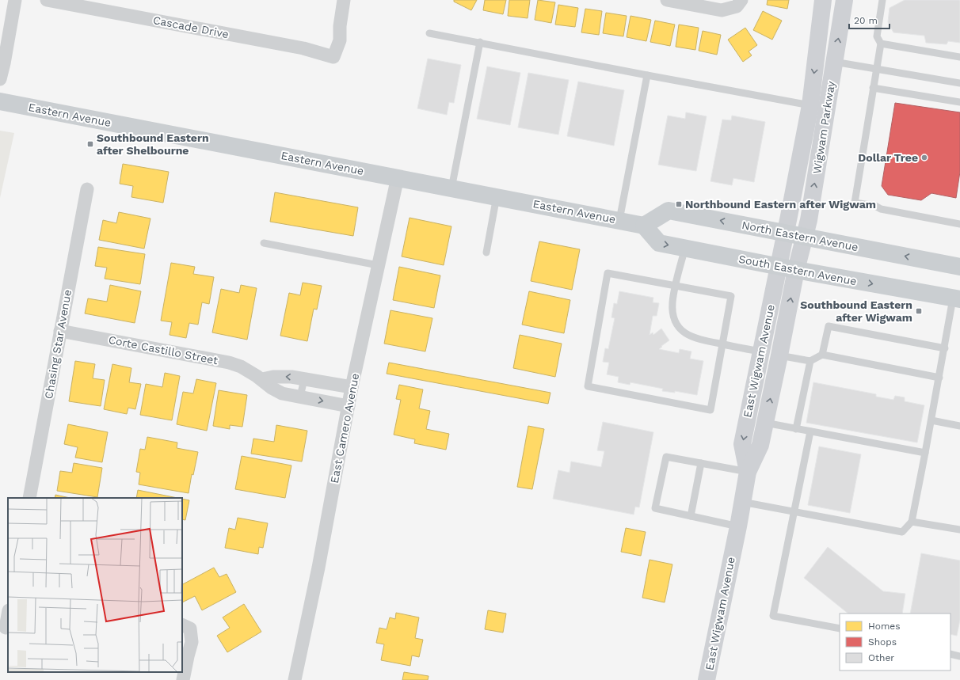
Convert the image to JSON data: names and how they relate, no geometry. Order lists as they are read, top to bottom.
{
  "streets": {
    "main road": [
      "Eastern Avenue",
      "Wigwam Parkway",
      "North Eastern Avenue",
      "South Eastern Avenue",
      "East Wigwam Avenue"
    ],
    "street": [
      "Cascade Drive",
      "Chasing Star Avenue",
      "Corte Castillo Street",
      "East Camero Avenue"
    ]
  },
  "crossings": [
    ["Eastern Avenue", "North Eastern Avenue"],
    ["Eastern Avenue", "South Eastern Avenue"],
    ["Eastern Avenue", "East Camero Avenue"],
    ["Wigwam Parkway", "North Eastern Avenue"],
    ["Wigwam Parkway", "South Eastern Avenue"],
    ["Wigwam Parkway", "East Wigwam Avenue"],
    ["North Eastern Avenue", "South Eastern Avenue"],
    ["South Eastern Avenue", "East Wigwam Avenue"],
    ["Chasing Star Avenue", "Corte Castillo Street"],
    ["Corte Castillo Street", "East Camero Avenue"]
  ],
  "one_way": ["North Eastern Avenue", "South Eastern Avenue"],
  "places": {
    "transit": ["Southbound Eastern after Shelbourne", "Northbound Eastern after Wigwam", "Southbound Eastern after Wigwam"],
    "other": ["Dollar Tree"]
  },
  "legend": ["Homes", "Shops", "Other"],
  "scale_bar": "20 m"
}
